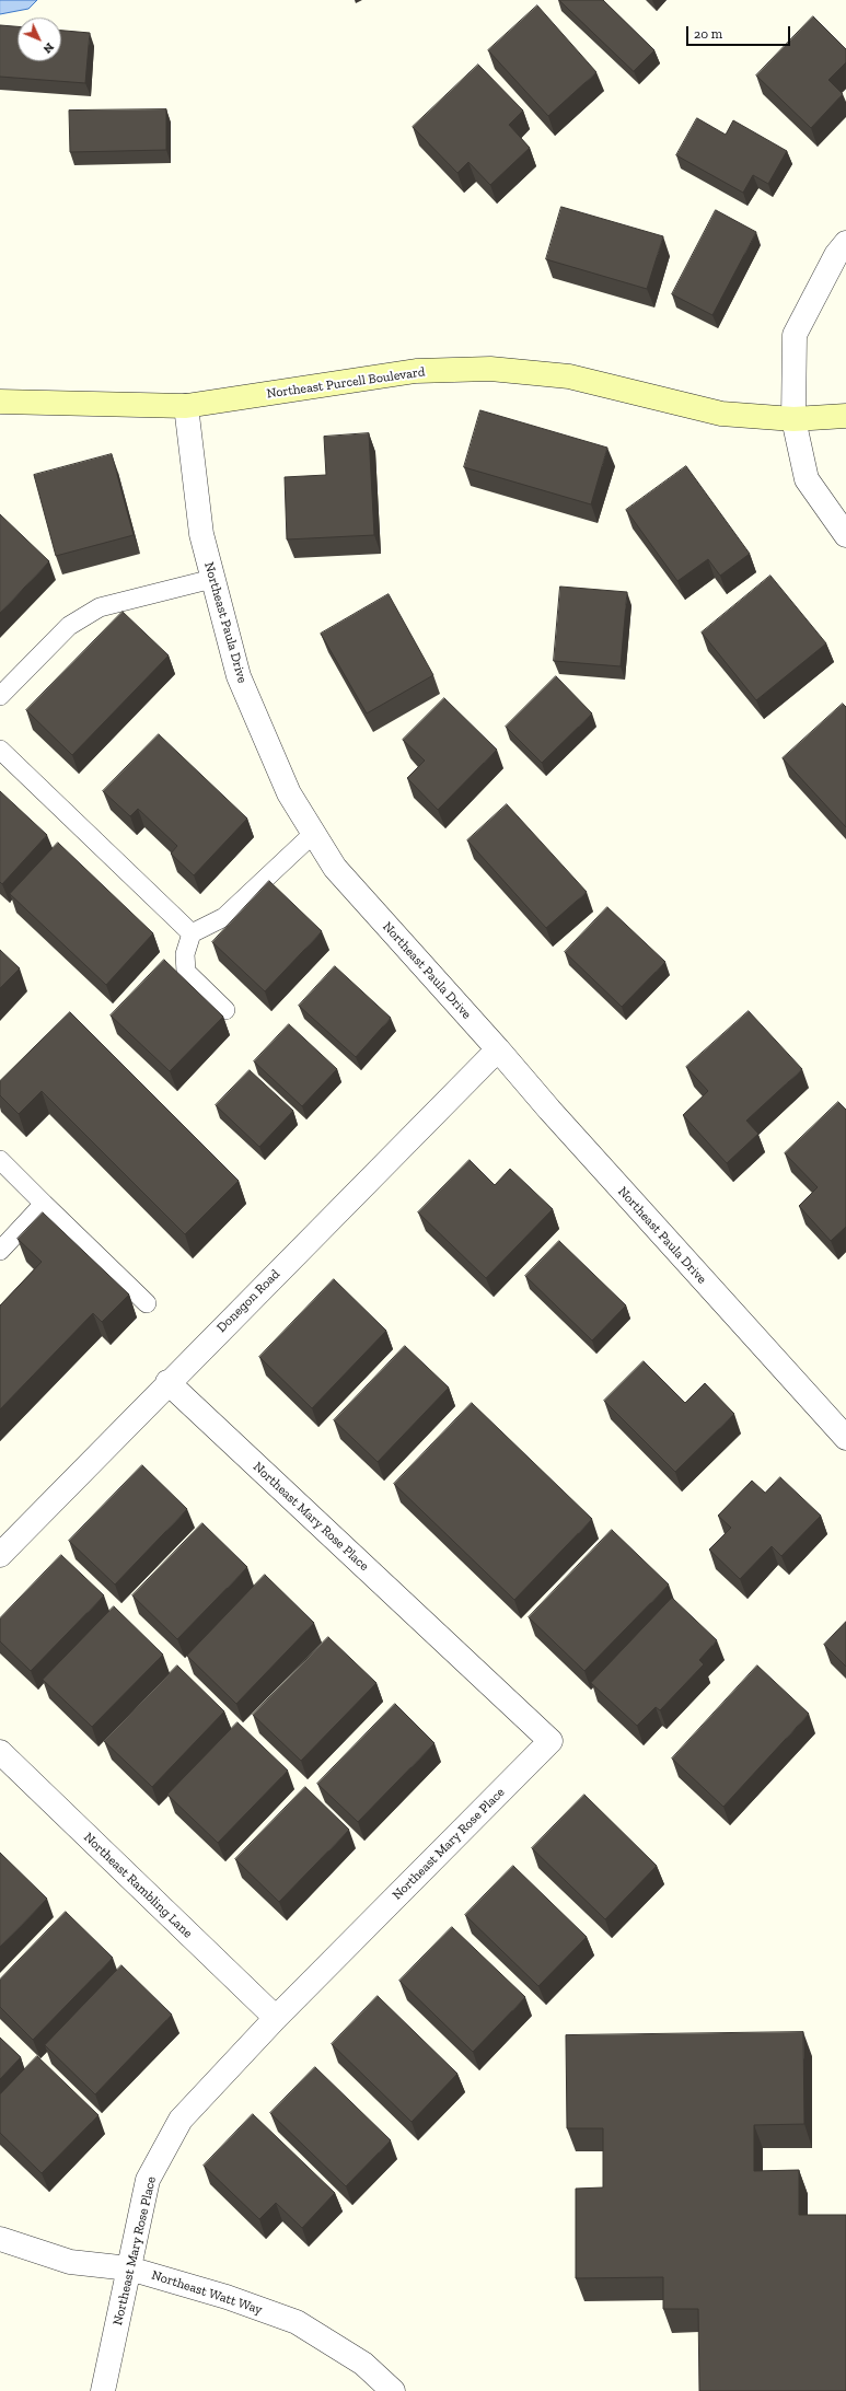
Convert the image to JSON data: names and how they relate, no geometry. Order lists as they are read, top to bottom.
{
  "streets": {
    "street": [
      "Northeast Purcell Boulevard",
      "Northeast Paula Drive",
      "Donegon Road",
      "Northeast Mary Rose Place",
      "Northeast Rambling Lane",
      "Northeast Watt Way"
    ]
  },
  "crossings": [
    ["Northeast Purcell Boulevard", "Northeast Paula Drive"],
    ["Northeast Paula Drive", "Donegon Road"],
    ["Donegon Road", "Northeast Mary Rose Place"],
    ["Northeast Mary Rose Place", "Northeast Rambling Lane"],
    ["Northeast Mary Rose Place", "Northeast Watt Way"]
  ],
  "scale_bar": "20 m",
  "north": "bottom right"
}
